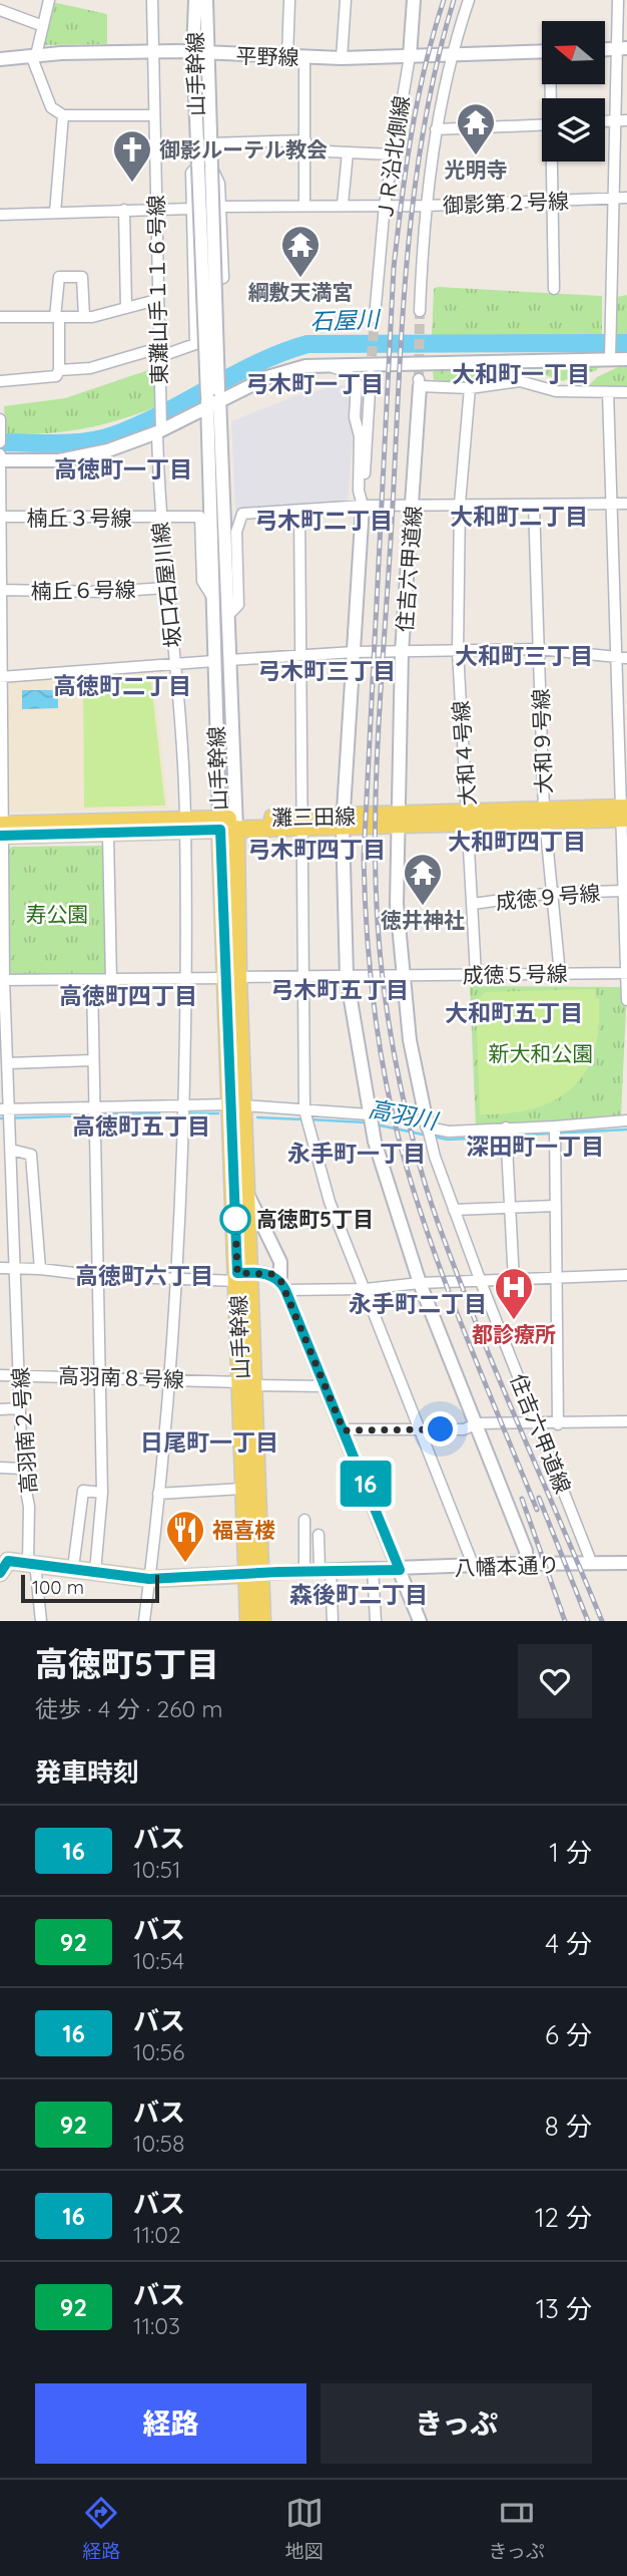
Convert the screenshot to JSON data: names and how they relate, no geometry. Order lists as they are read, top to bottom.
{
  "streets": {
    "main road": ["山手幹線", "灘三田線"],
    "street": [
      "平野線",
      "ＪＲ沿北側線",
      "御影第２号線",
      "東灘山手１１６号線",
      "楠丘３号線",
      "住吉六甲道線",
      "坂口石屋川線",
      "楠丘６号線",
      "大和９号線",
      "大和４号線",
      "成徳９号線",
      "成徳５号線",
      "高羽南８号線",
      "高羽南２号線",
      "八幡本通り"
    ]
  },
  "crossings": [
    ["平野線", "山手幹線"],
    ["平野線", "ＪＲ沿北側線"],
    ["平野線", "東灘山手１１６号線"],
    ["山手幹線", "楠丘３号線"],
    ["山手幹線", "灘三田線"],
    ["山手幹線", "成徳５号線"],
    ["山手幹線", "高羽南８号線"],
    ["山手幹線", "八幡本通り"],
    ["ＪＲ沿北側線", "御影第２号線"],
    ["東灘山手１１６号線", "坂口石屋川線"],
    ["楠丘３号線", "坂口石屋川線"],
    ["楠丘３号線", "高羽南２号線"],
    ["住吉六甲道線", "灘三田線"],
    ["住吉六甲道線", "成徳５号線"],
    ["住吉六甲道線", "八幡本通り"],
    ["坂口石屋川線", "楠丘６号線"],
    ["坂口石屋川線", "灘三田線"],
    ["坂口石屋川線", "成徳５号線"],
    ["坂口石屋川線", "高羽南８号線"],
    ["楠丘６号線", "高羽南２号線"],
    ["大和９号線", "灘三田線"],
    ["大和９号線", "成徳９号線"],
    ["大和９号線", "成徳５号線"],
    ["大和４号線", "灘三田線"],
    ["大和４号線", "成徳９号線"],
    ["大和４号線", "成徳５号線"],
    ["灘三田線", "高羽南２号線"],
    ["成徳５号線", "高羽南２号線"],
    ["高羽南８号線", "高羽南２号線"]
  ],
  "districts": [
    "大和町一丁目",
    "弓木町一丁目",
    "高徳町一丁目",
    "大和町二丁目",
    "弓木町二丁目",
    "大和町三丁目",
    "弓木町三丁目",
    "高徳町二丁目",
    "大和町四丁目",
    "弓木町四丁目",
    "弓木町五丁目",
    "高徳町四丁目",
    "大和町五丁目",
    "高徳町五丁目",
    "深田町一丁目",
    "永手町一丁目",
    "高徳町六丁目",
    "永手町二丁目",
    "日尾町一丁目",
    "森後町二丁目"
  ],
  "water": ["石屋川", "高羽川"],
  "parks": ["寿公園", "新大和公園"],
  "places": {
    "temple": ["光明寺", "綱敷天満宮", "徳井神社"],
    "church": ["御影ルーテル教会"],
    "other": ["高徳町5丁目"],
    "hospital": ["都診療所"],
    "restaurant": ["福喜楼"]
  },
  "lines": ["bus line 16"],
  "scale_bar": "100 m",
  "north": "left",
  "page": {
    "on_map": "16",
    "scale": "100 m",
    "heading": [
      ["高徳町5丁目", "徒歩 · 4 分 · 260 m"],
      "発車時刻"
    ],
    "list": [
      {
        "mark": "16",
        "name": "バス",
        "note": "10:51",
        "value": "1 分"
      },
      {
        "mark": "92",
        "name": "バス",
        "note": "10:54",
        "value": "4 分"
      },
      {
        "mark": "16",
        "name": "バス",
        "note": "10:56",
        "value": "6 分"
      },
      {
        "mark": "92",
        "name": "バス",
        "note": "10:58",
        "value": "8 分"
      },
      {
        "mark": "16",
        "name": "バス",
        "note": "11:02",
        "value": "12 分"
      },
      {
        "mark": "92",
        "name": "バス",
        "note": "11:03",
        "value": "13 分"
      }
    ],
    "buttons": ["経路", "きっぷ"],
    "tabs": ["経路", "地図", "きっぷ"]
  }
}
